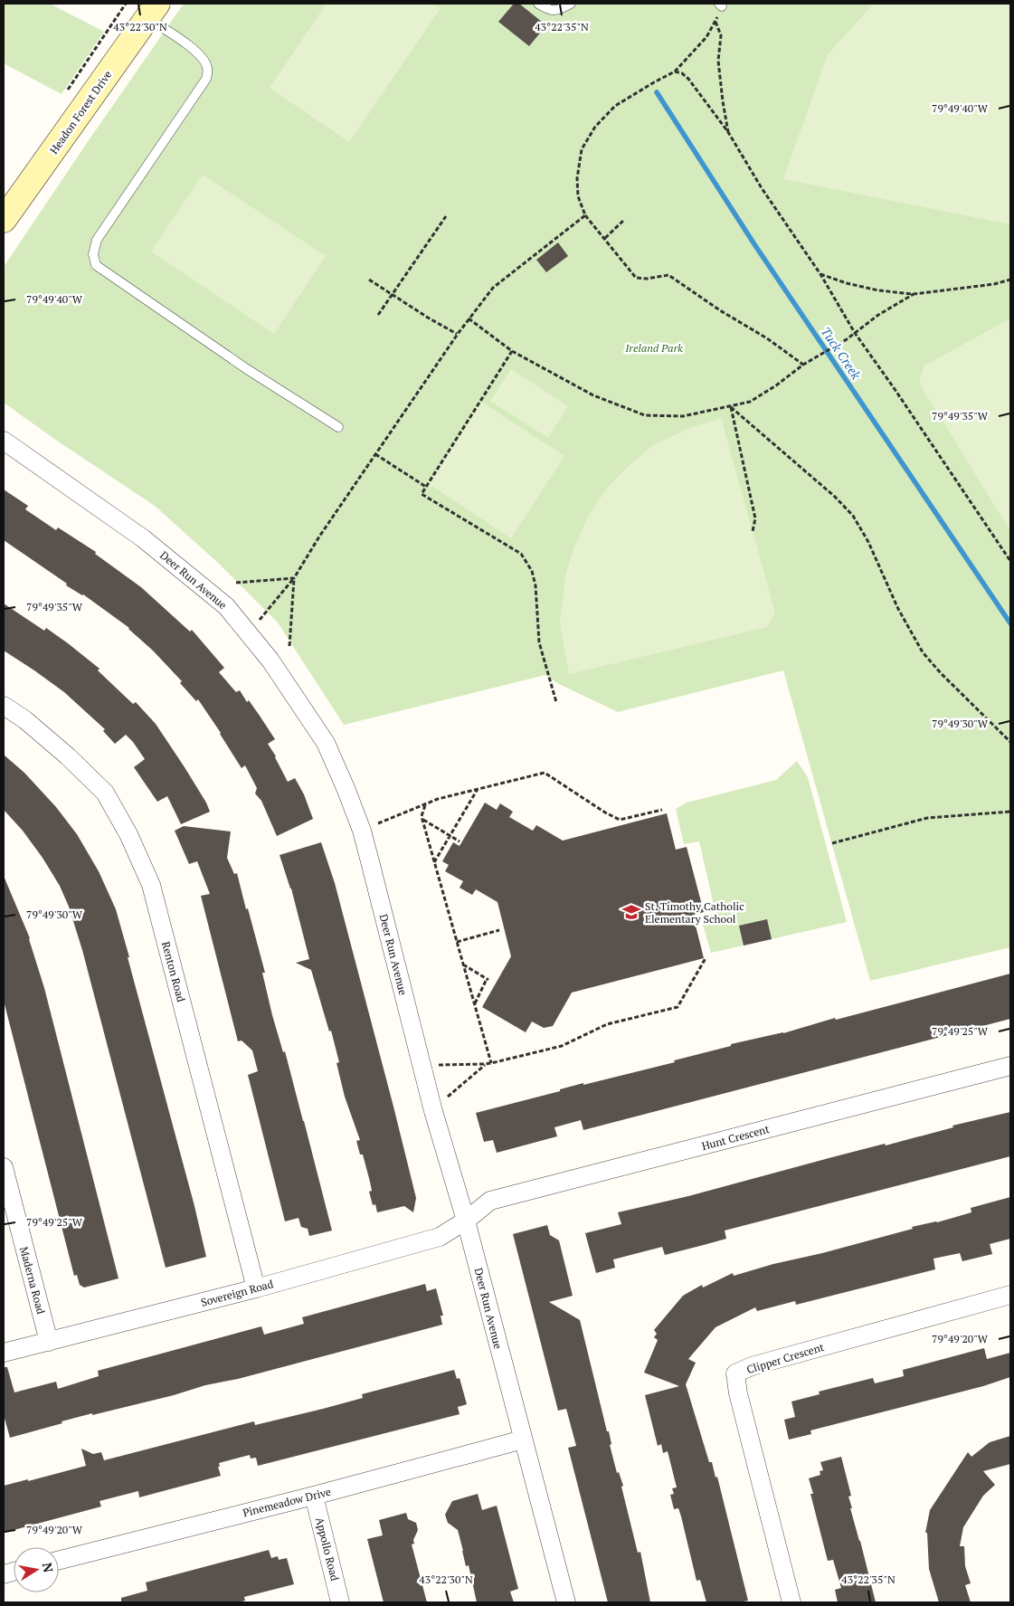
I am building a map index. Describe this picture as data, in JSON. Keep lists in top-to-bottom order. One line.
{"streets":{"street":["Headon Forest Drive","Deer Run Avenue","Renton Road","Hunt Crescent","Maderna Road","Sovereign Road","Clipper Crescent","Pinemeadow Drive","Appollo Road"]},"crossings":[["Deer Run Avenue","Hunt Crescent"],["Deer Run Avenue","Sovereign Road"],["Deer Run Avenue","Pinemeadow Drive"],["Renton Road","Sovereign Road"],["Hunt Crescent","Sovereign Road"],["Maderna Road","Sovereign Road"],["Pinemeadow Drive","Appollo Road"]],"water":["Tuck Creek"],"parks":["Ireland Park"],"places":{"school or university":["St. Timothy Catholic Elementary School"]},"north":"right","coordinates":["43°22'30\"N","43°22'35\"N","79°49'40\"W","79°49'35\"W","79°49'30\"W","79°49'25\"W","79°49'20\"W"]}
